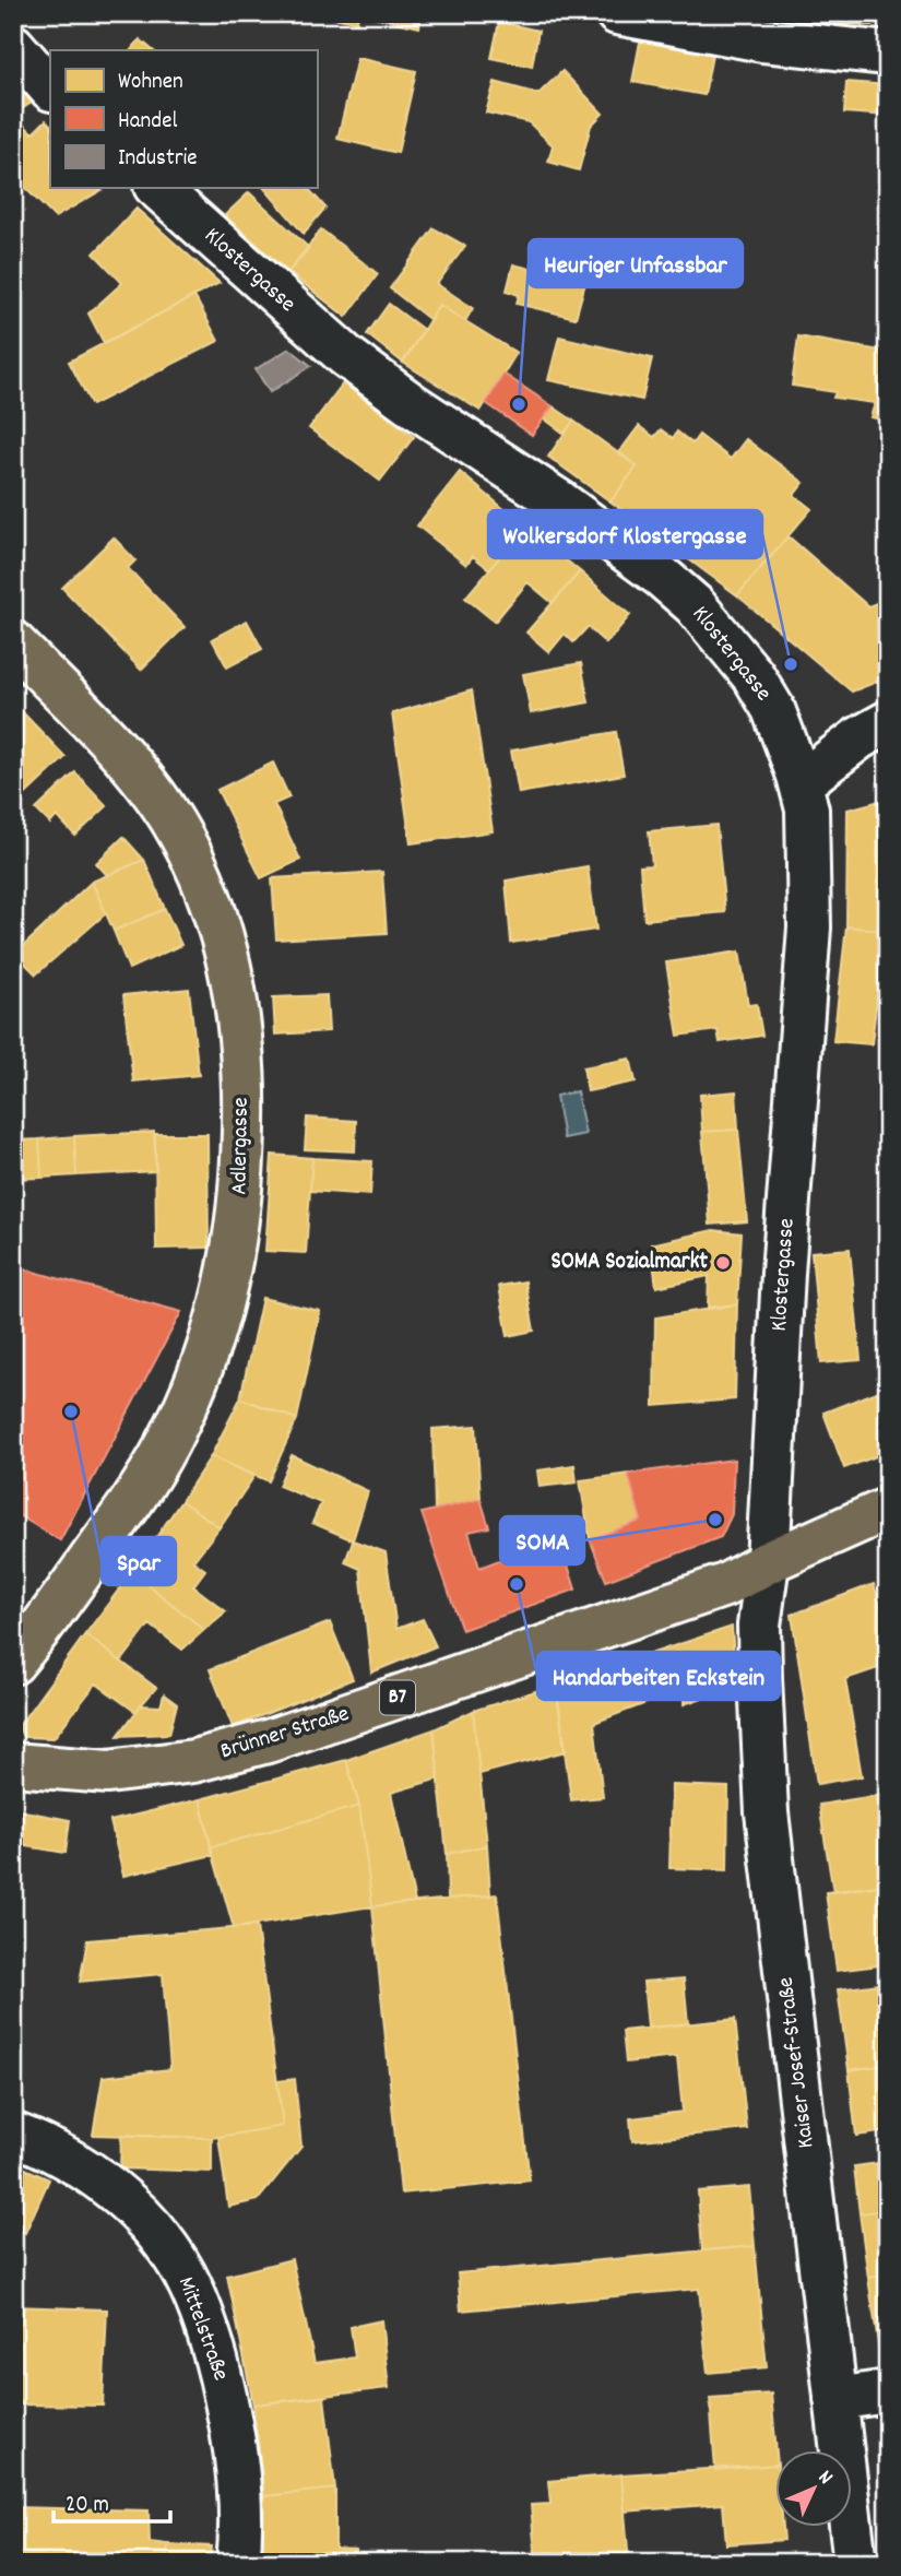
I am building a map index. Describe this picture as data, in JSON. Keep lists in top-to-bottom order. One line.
{"streets":{"main road":["Adlergasse","B7","Brünner Straße"],"street":["Klostergasse","Kaiser Josef-Straße","Mittelstraße"]},"crossings":[["Klostergasse","Brünner Straße"],["Klostergasse","Kaiser Josef-Straße"],["Brünner Straße","Kaiser Josef-Straße"]],"places":["Heuriger Unfassbar","Wolkersdorf Klostergasse","SOMA Sozialmarkt","Spar","SOMA","Handarbeiten Eckstein"],"legend":["Wohnen","Handel","Industrie"],"scale_bar":"20 m","north":"top right"}
